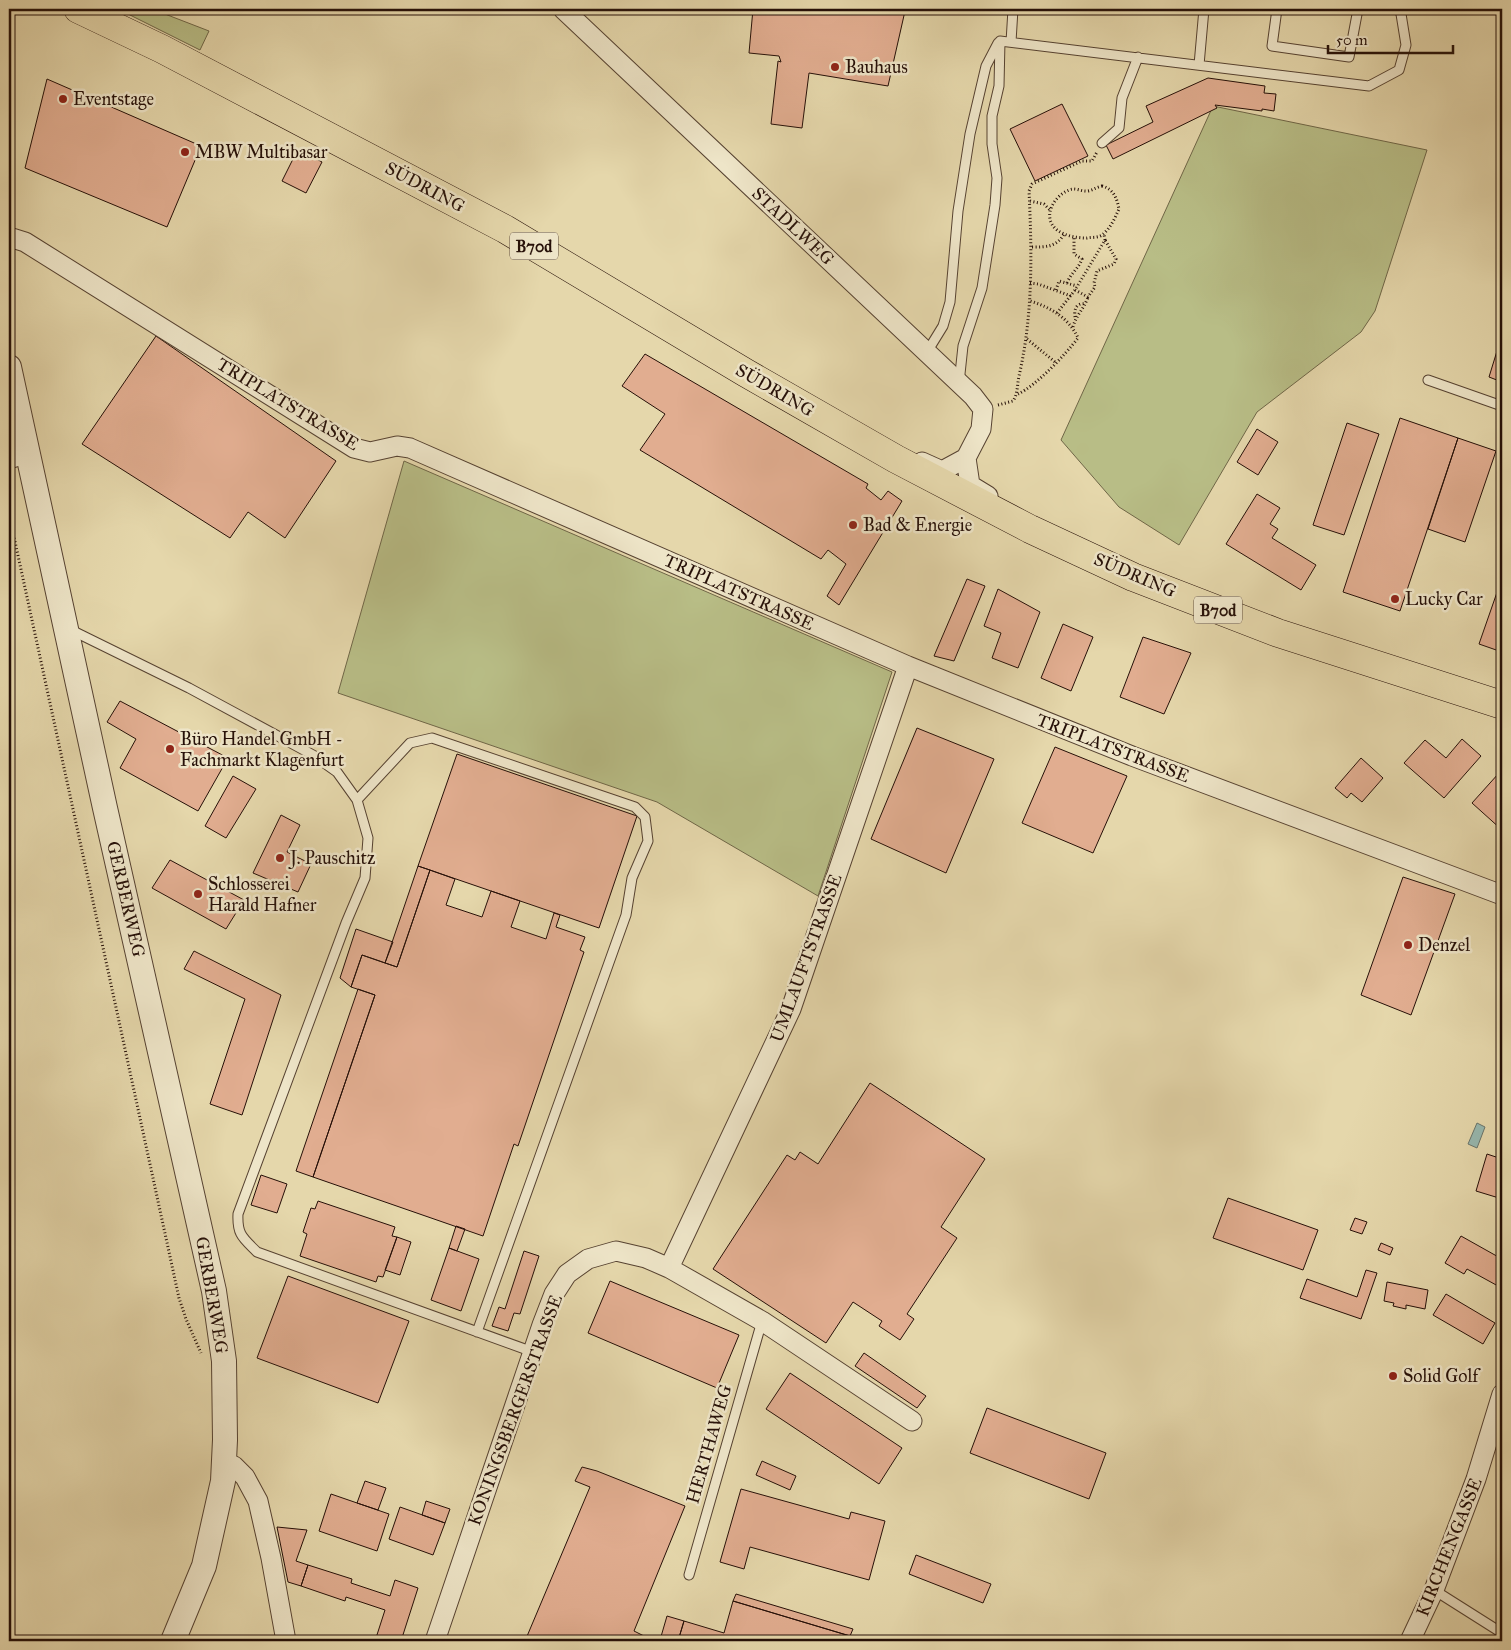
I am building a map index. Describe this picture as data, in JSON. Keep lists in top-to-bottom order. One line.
{"streets":{"main road":["SÜDRING","B70d"],"street":["STADLWEG","TRIPLATSTRASSE","GERBERWEG","UMLAUFTSTRASSE","KONINGSBERGERSTRASSE","KIRCHENGASSE"],"lane":["HERTHAWEG"]},"crossings":[["TRIPLATSTRASSE","UMLAUFTSTRASSE"],["UMLAUFTSTRASSE","KONINGSBERGERSTRASSE"],["KONINGSBERGERSTRASSE","HERTHAWEG"]],"places":["Bauhaus","Eventstage","MBW Multibasar","Bad & Energie","Lucky Car","Büro Handel GmbH - Fachmarkt Klagenfurt","J. Pauschitz","Schlosserei Harald Hafner","Denzel","Solid Golf"],"scale_bar":"50 m"}
